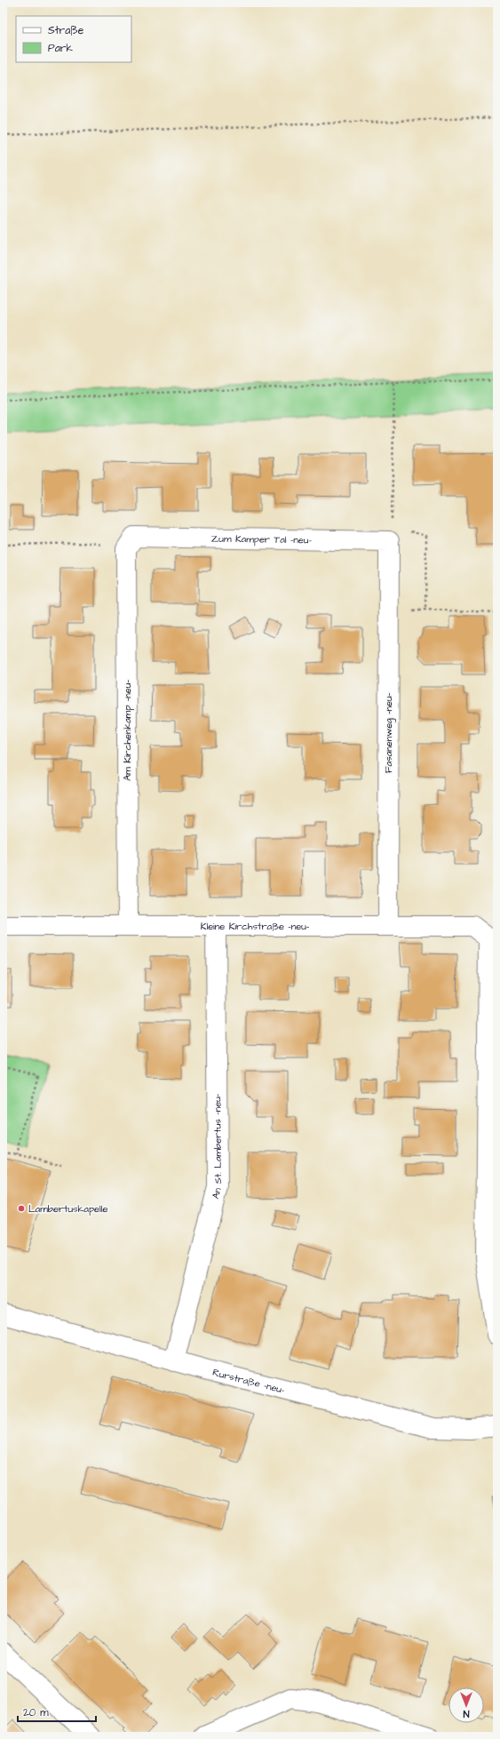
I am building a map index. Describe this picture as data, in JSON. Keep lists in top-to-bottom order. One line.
{"streets":{"street":["Zum Kamper Tal -neu-","Am Kirchenkamp -neu-","Fasanenweg -neu-","Kleine Kirchstraße -neu-","An St. Lambertus -neu-","Rurstraße -neu-"]},"crossings":[["Zum Kamper Tal -neu-","Am Kirchenkamp -neu-"],["Zum Kamper Tal -neu-","Fasanenweg -neu-"],["Am Kirchenkamp -neu-","Kleine Kirchstraße -neu-"],["Fasanenweg -neu-","Kleine Kirchstraße -neu-"],["Kleine Kirchstraße -neu-","An St. Lambertus -neu-"],["An St. Lambertus -neu-","Rurstraße -neu-"]],"places":["Lambertuskapelle"],"legend":["Straße","Park"],"scale_bar":"20 m","north":"bottom"}
